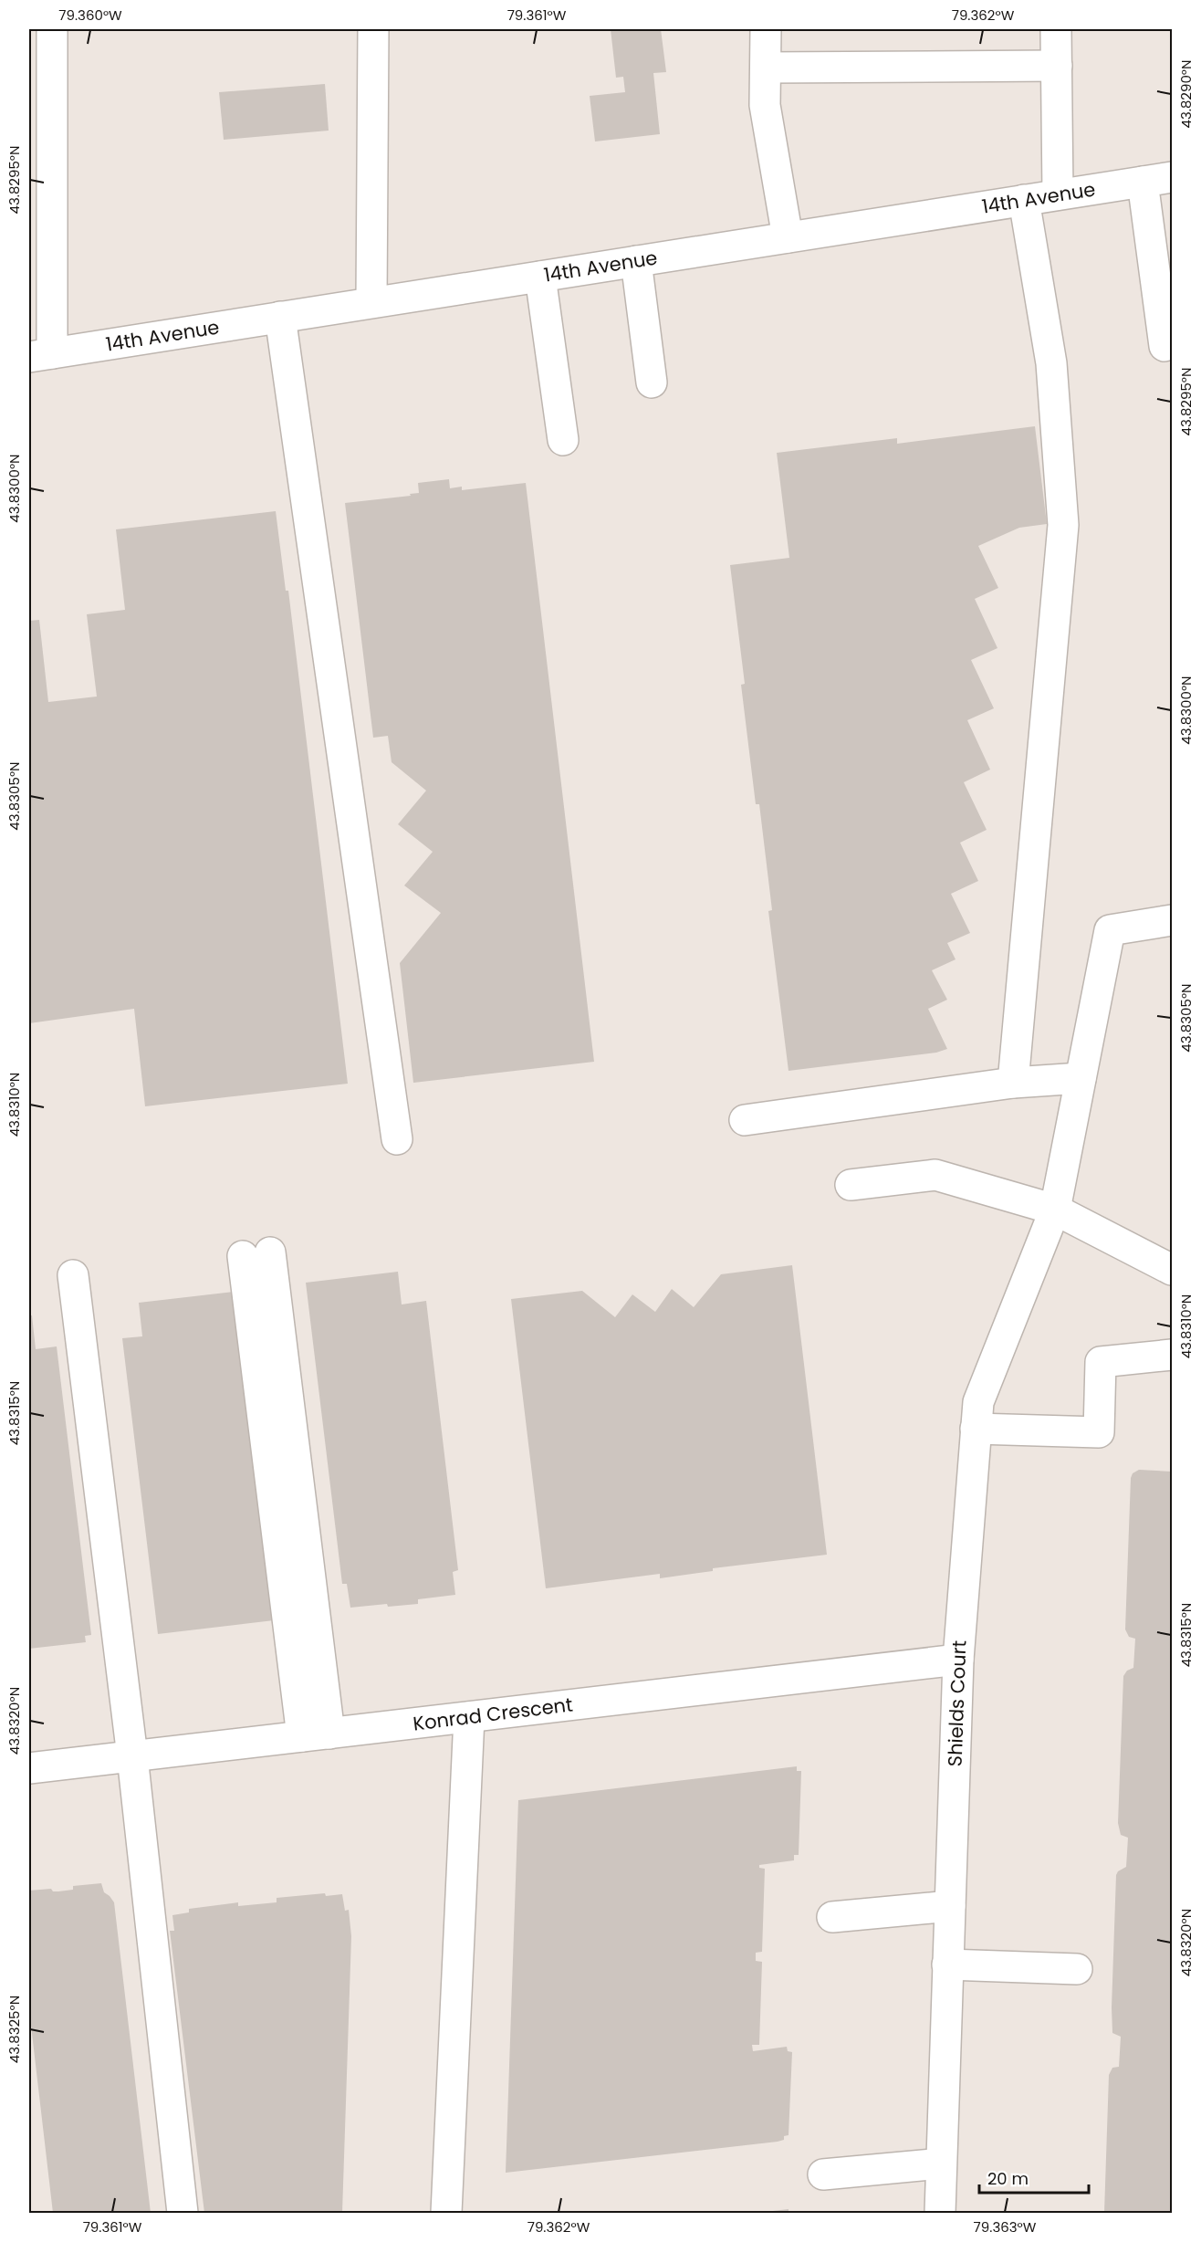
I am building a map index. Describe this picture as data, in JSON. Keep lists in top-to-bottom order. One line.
{"streets":{"street":["14th Avenue","Shields Court","Konrad Crescent"]},"crossings":[["Shields Court","Konrad Crescent"]],"scale_bar":"20 m","coordinates":["79.360°W","79.361°W","79.362°W","43.8290°N","43.8295°N","43.8300°N","43.8305°N","43.8310°N","43.8315°N","43.8320°N","43.8325°N","79.363°W"]}
